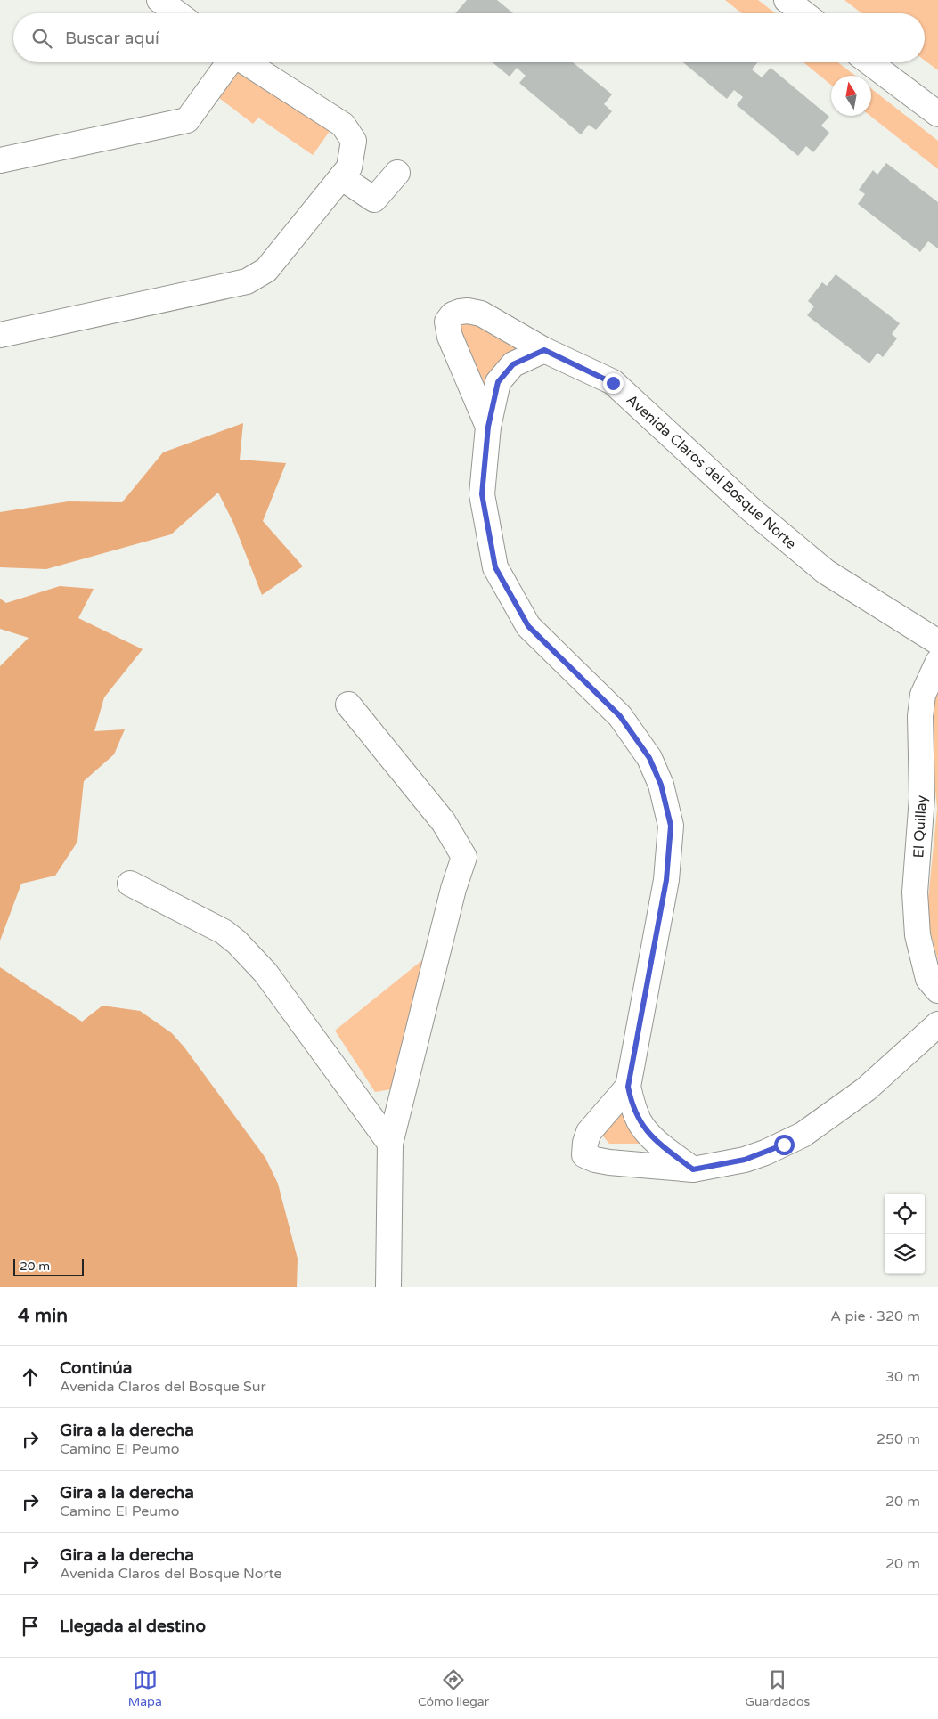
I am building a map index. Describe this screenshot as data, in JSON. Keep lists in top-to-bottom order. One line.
{"streets":{"street":["Avenida Claros del Bosque Norte","El Quillay"]},"scale_bar":"20 m","north":"top","page":{"search":"Buscar aquí","scale":"20 m","heading":["4 min","A pie · 320 m"],"list":[["Continúa","Avenida Claros del Bosque Sur","30 m"],["Gira a la derecha","Camino El Peumo","250 m"],["Gira a la derecha","Camino El Peumo","20 m"],["Gira a la derecha","Avenida Claros del Bosque Norte","20 m"],"Llegada al destino"],"nav":["Mapa","Cómo llegar","Guardados"]}}
